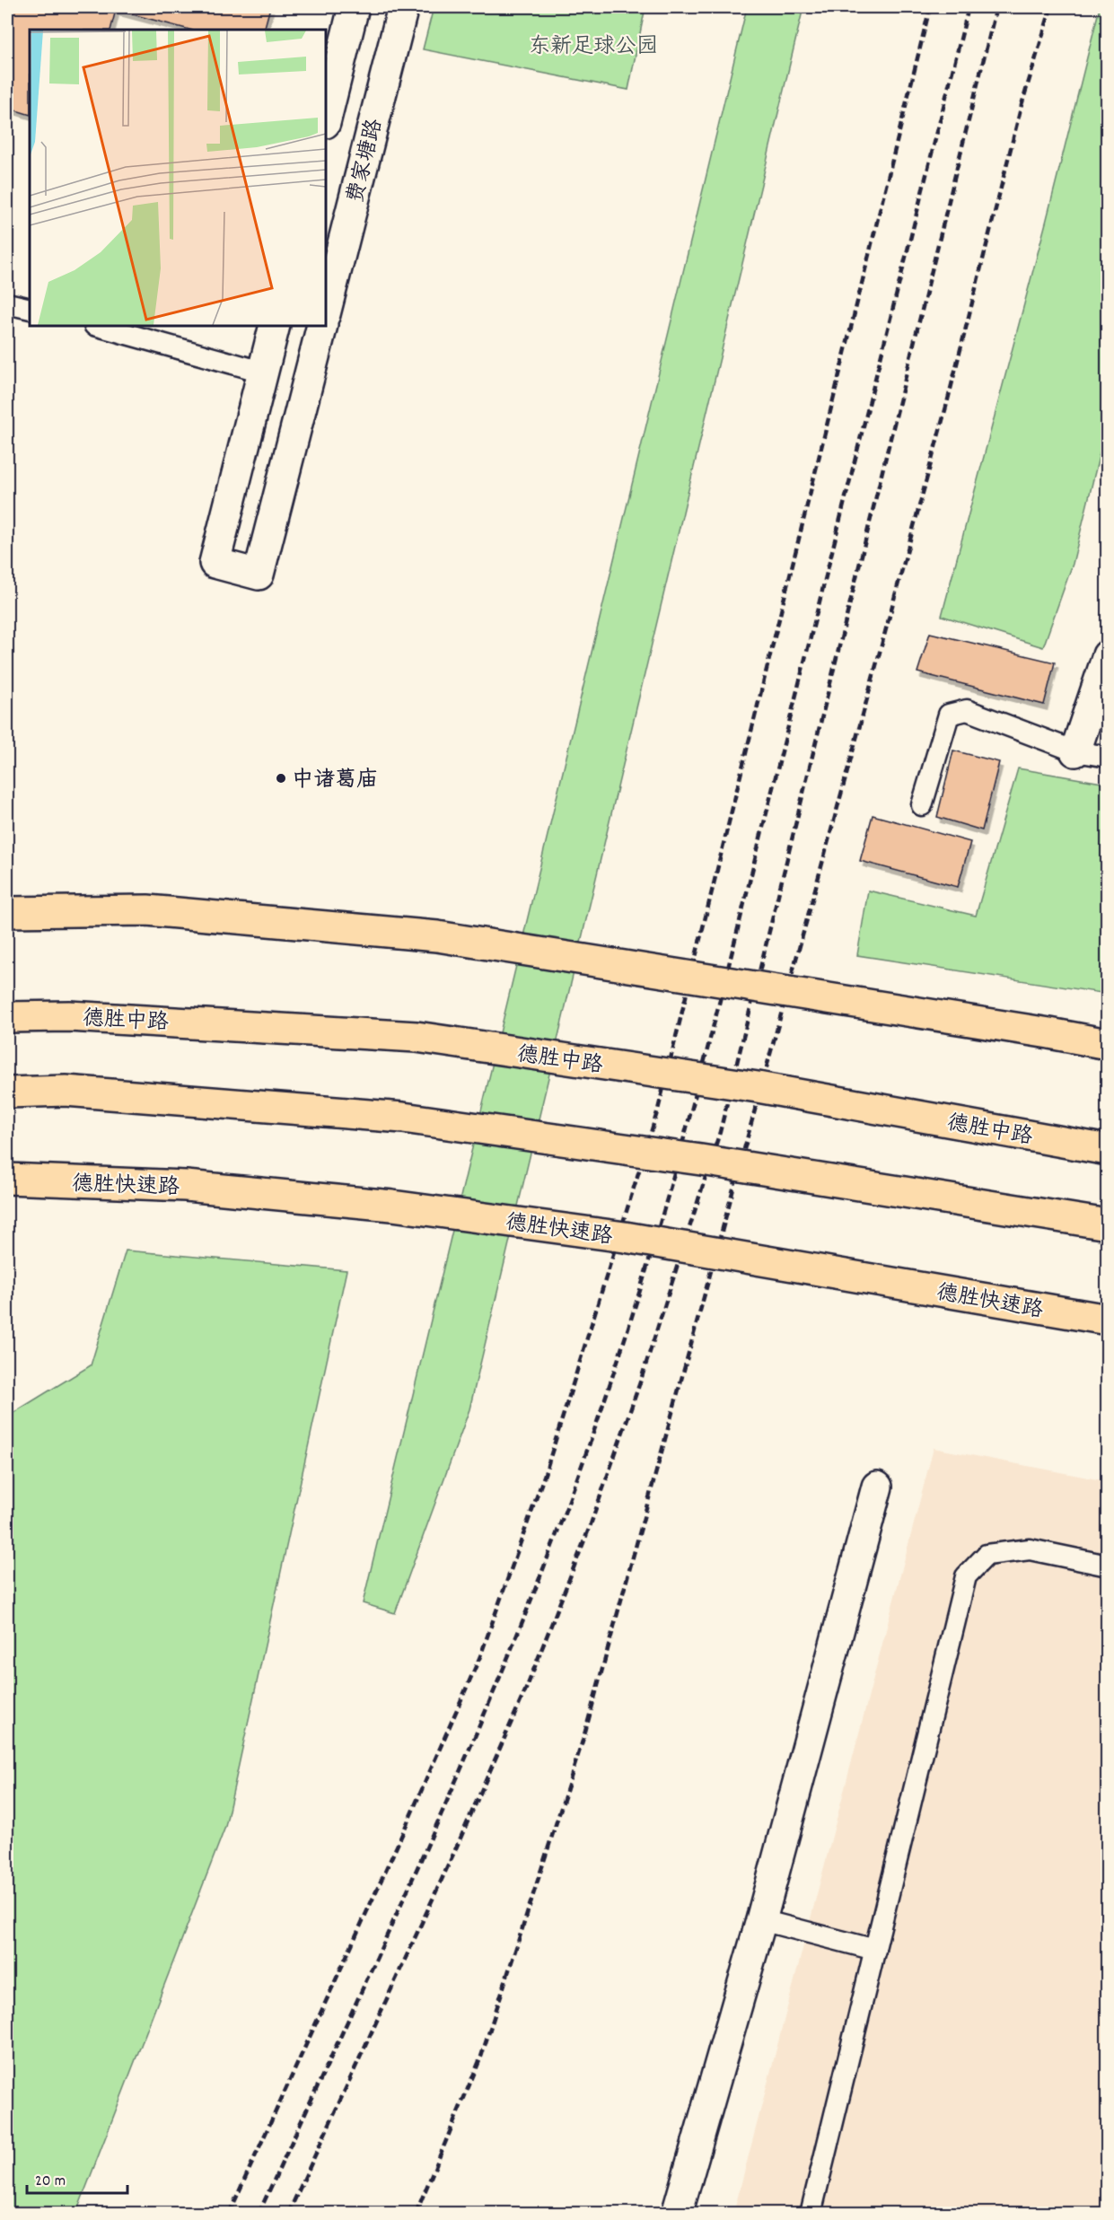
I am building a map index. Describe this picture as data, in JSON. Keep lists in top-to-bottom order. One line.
{"streets":{"main road":["德胜中路","德胜快速路"],"street":["费家塘路"]},"parks":["东新足球公园"],"places":["中诸葛庙"],"scale_bar":"20 m"}
